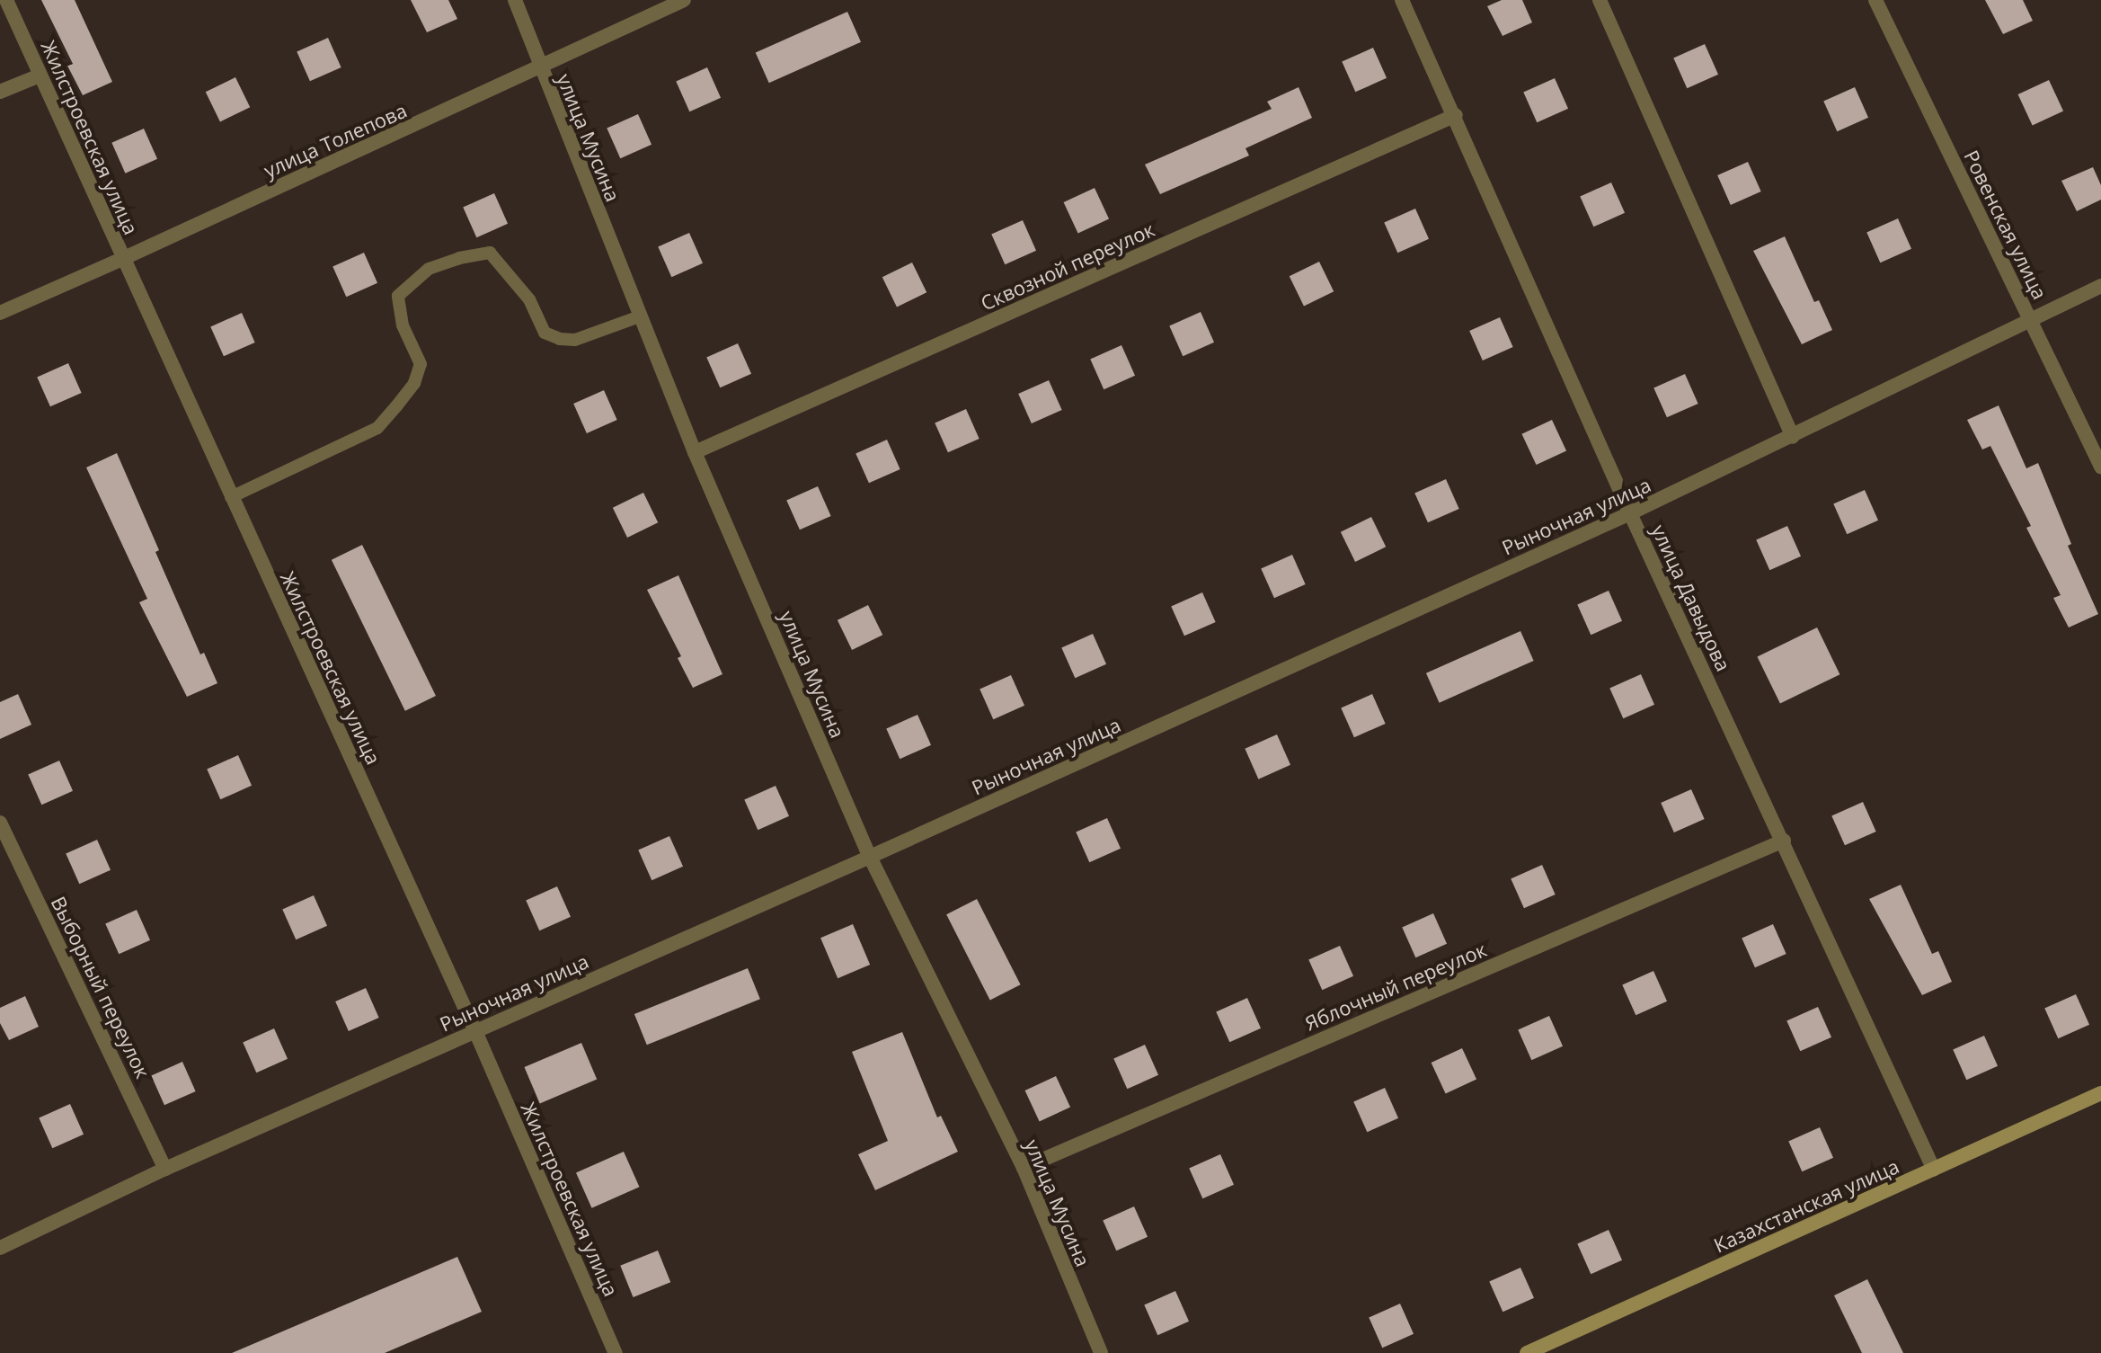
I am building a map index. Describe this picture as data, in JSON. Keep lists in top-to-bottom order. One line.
{"streets":{"main road":["Казахстанская улица"],"street":["Жилстроевская улица","улица Мусина","улица Толепова","Ровенская улица","Сквозной переулок","Рыночная улица","улица Давыдова","Яблочный переулок","Выборный переулок"]},"crossings":[["Жилстроевская улица","улица Толепова"],["Жилстроевская улица","Рыночная улица"],["улица Мусина","улица Толепова"],["улица Мусина","Сквозной переулок"],["улица Мусина","Рыночная улица"],["улица Мусина","Яблочный переулок"],["Ровенская улица","Рыночная улица"],["Сквозной переулок","улица Давыдова"],["Рыночная улица","улица Давыдова"],["Рыночная улица","Выборный переулок"],["улица Давыдова","Яблочный переулок"],["улица Давыдова","Казахстанская улица"]]}
